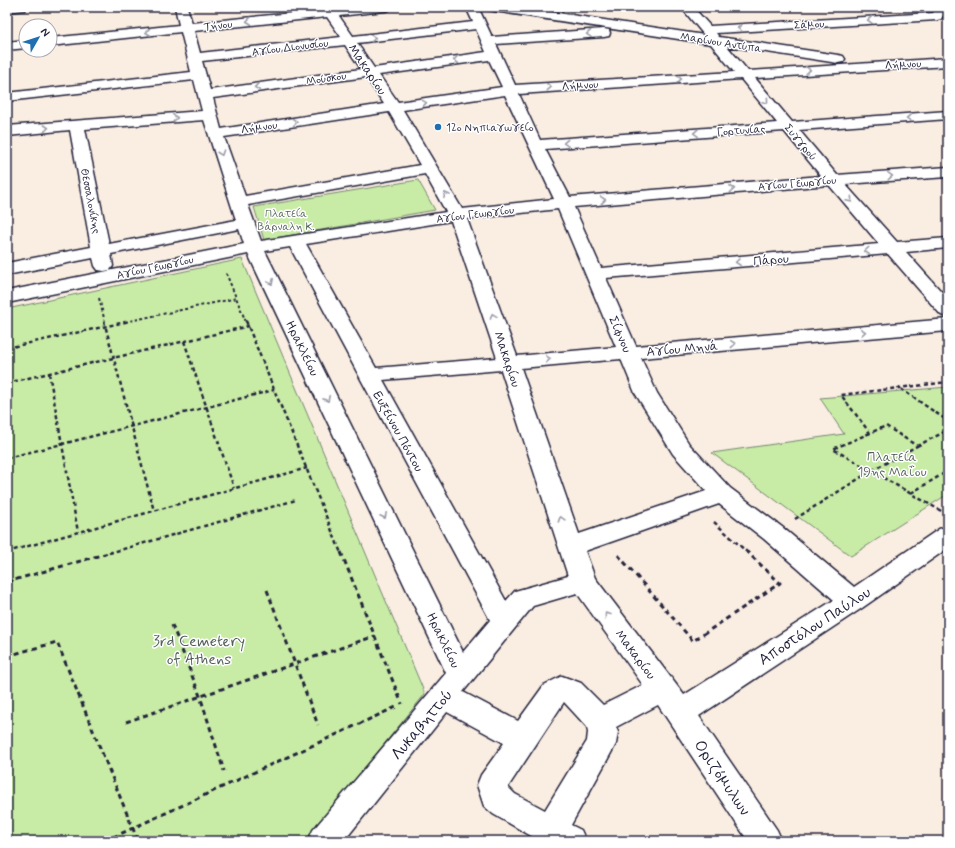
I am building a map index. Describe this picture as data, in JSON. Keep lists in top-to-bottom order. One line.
{"streets":{"street":["Σάμου","Τήνου","Μαρίνου Αντύπα","Αγίου Διονυσίου","Λήμνου","Μακαρίου","Μούσκου","Γορτυνίας","Συγγρού","Αγίου Γεωργίου","Θεσσαλονίκης","Πάρου","Σίφνου","Ηρακλείου","Αγίου Μηνά","Ευξείνου Πόντου","Αποστόλου Παύλου","Λυκαβηττού","Οριζόμυλων"]},"crossings":[["Σάμου","Μαρίνου Αντύπα"],["Σάμου","Συγγρού"],["Τήνου","Μακαρίου"],["Τήνου","Ηρακλείου"],["Μαρίνου Αντύπα","Λήμνου"],["Μαρίνου Αντύπα","Συγγρού"],["Αγίου Διονυσίου","Μακαρίου"],["Αγίου Διονυσίου","Μούσκου"],["Αγίου Διονυσίου","Σίφνου"],["Αγίου Διονυσίου","Ηρακλείου"],["Λήμνου","Μακαρίου"],["Λήμνου","Συγγρού"],["Λήμνου","Σίφνου"],["Λήμνου","Ηρακλείου"],["Μακαρίου","Μούσκου"],["Μακαρίου","Αγίου Γεωργίου"],["Μακαρίου","Αγίου Μηνά"],["Μακαρίου","Αποστόλου Παύλου"],["Μακαρίου","Λυκαβηττού"],["Μακαρίου","Οριζόμυλων"],["Μούσκου","Σίφνου"],["Μούσκου","Ηρακλείου"],["Γορτυνίας","Συγγρού"],["Γορτυνίας","Σίφνου"],["Συγγρού","Αγίου Γεωργίου"],["Συγγρού","Πάρου"],["Αγίου Γεωργίου","Θεσσαλονίκης"],["Αγίου Γεωργίου","Σίφνου"],["Αγίου Γεωργίου","Ηρακλείου"],["Αγίου Γεωργίου","Ευξείνου Πόντου"],["Πάρου","Σίφνου"],["Σίφνου","Αγίου Μηνά"],["Σίφνου","Αποστόλου Παύλου"],["Ηρακλείου","Λυκαβηττού"],["Αγίου Μηνά","Ευξείνου Πόντου"],["Ευξείνου Πόντου","Λυκαβηττού"],["Αποστόλου Παύλου","Οριζόμυλων"]],"one_way":["Σάμου","Μακαρίου","Συγγρού","Αγίου Γεωργίου","Πάρου","Ηρακλείου"],"parks":["Πλατεία Βάρναλη Κ.","Πλατεία 19ης Μαΐου","3rd Cemetery of Athens"],"places":["12ο Νηπιαγωγείο"],"north":"top right"}
